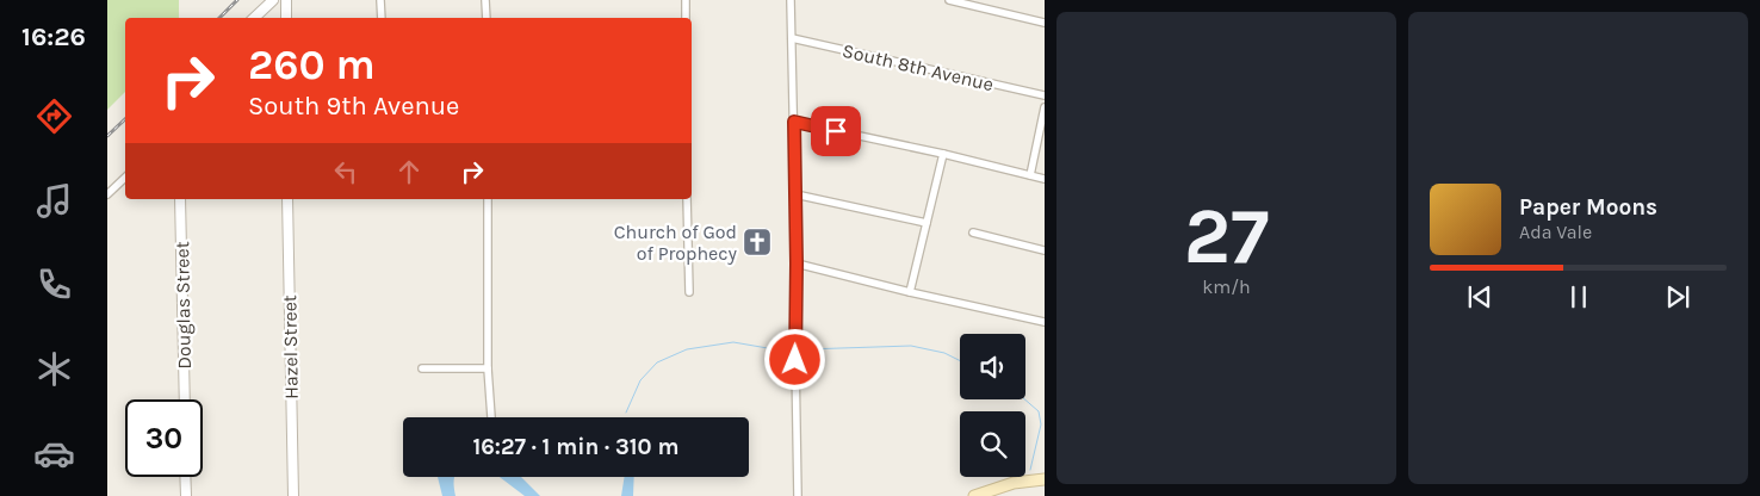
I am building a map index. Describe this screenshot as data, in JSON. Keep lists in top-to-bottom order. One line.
{"streets":{"street":["South 8th Avenue","Douglas Street","Hazel Street"]},"places":{"church":["Church of God of Prophecy"]},"page":{"tabs":"16:26","tile":["27","km/h"],"turn":["260 m","South 9th Avenue"],"song":["Paper Moons","Ada Vale"],"limit":"30","trip":"16:27 · 1 min · 310 m"}}
